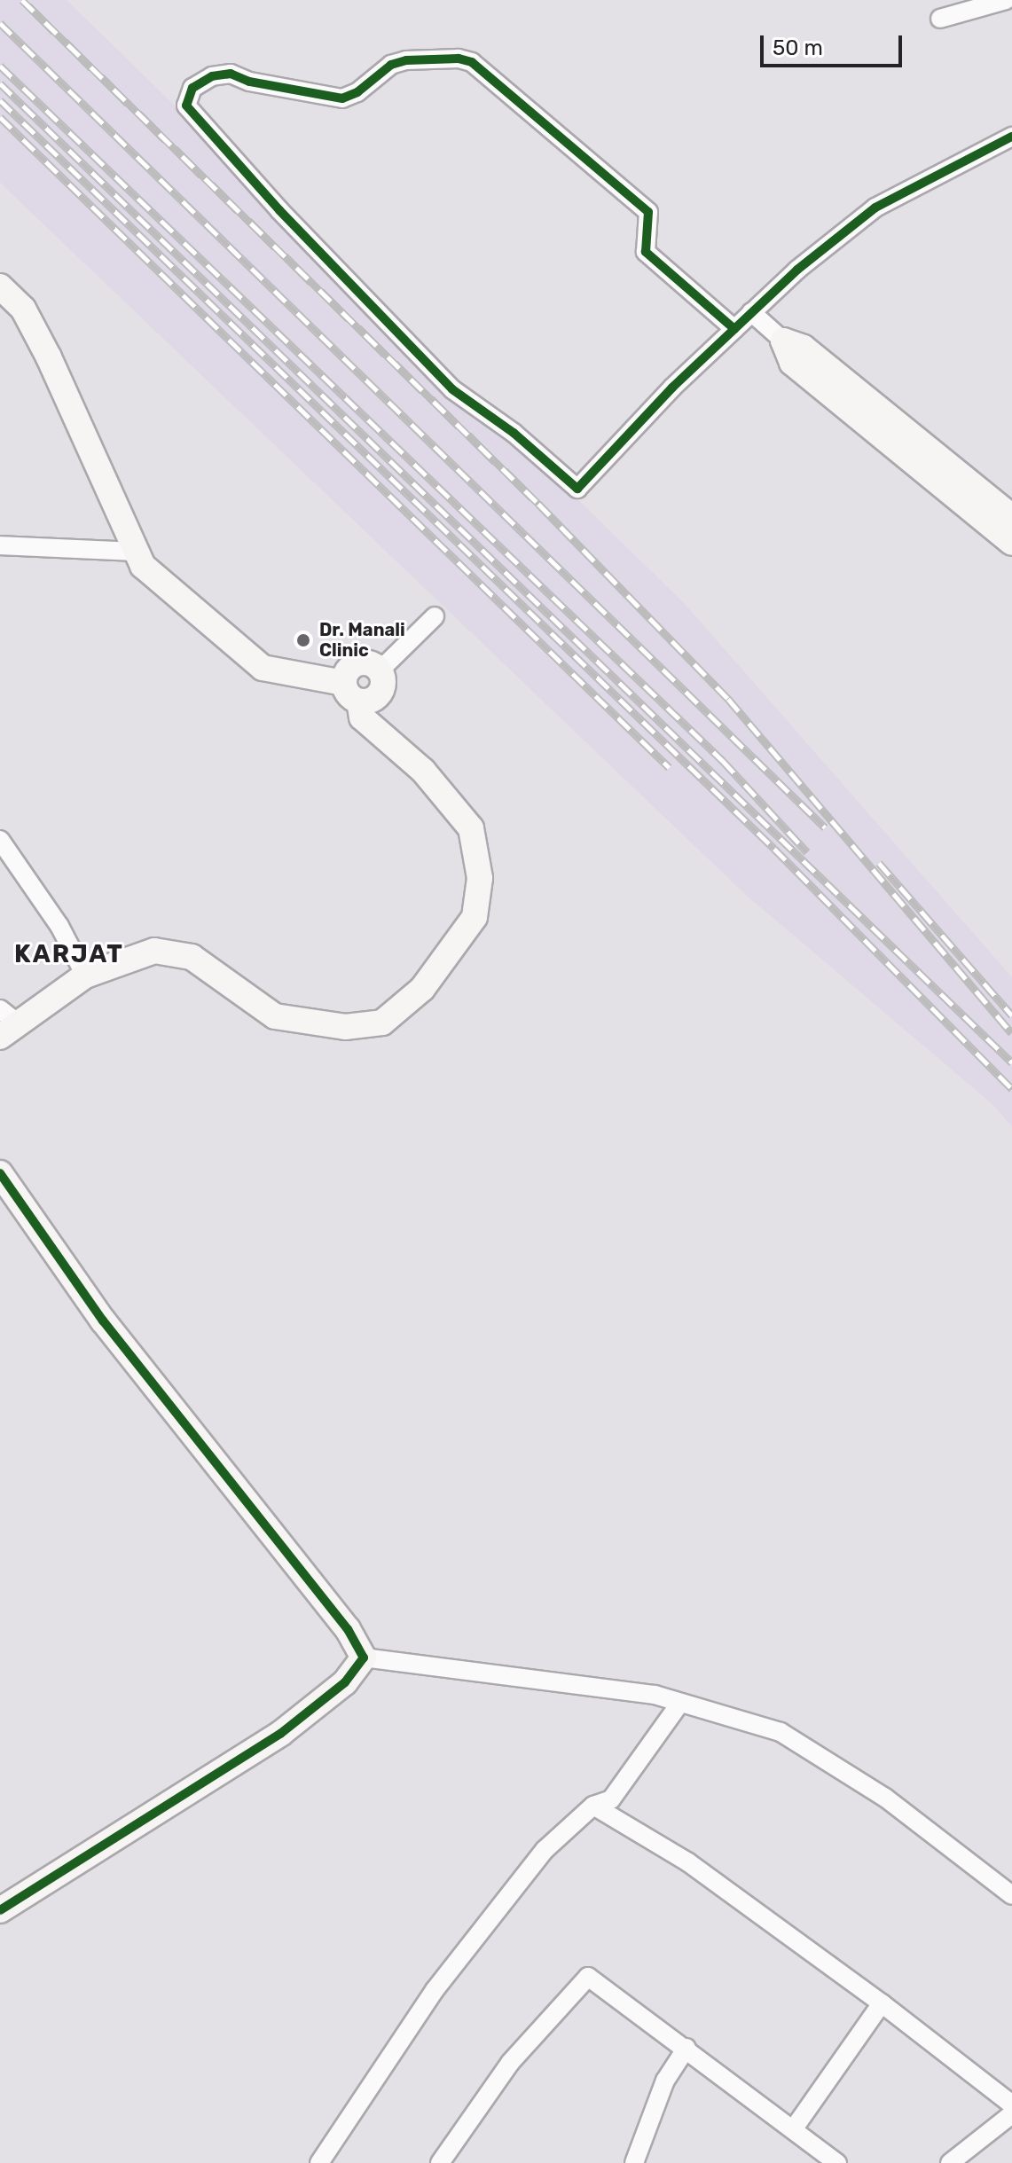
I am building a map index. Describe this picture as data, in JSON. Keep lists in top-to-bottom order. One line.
{"districts":["KARJAT"],"places":["Dr. Manali Clinic"],"scale_bar":"50 m"}
